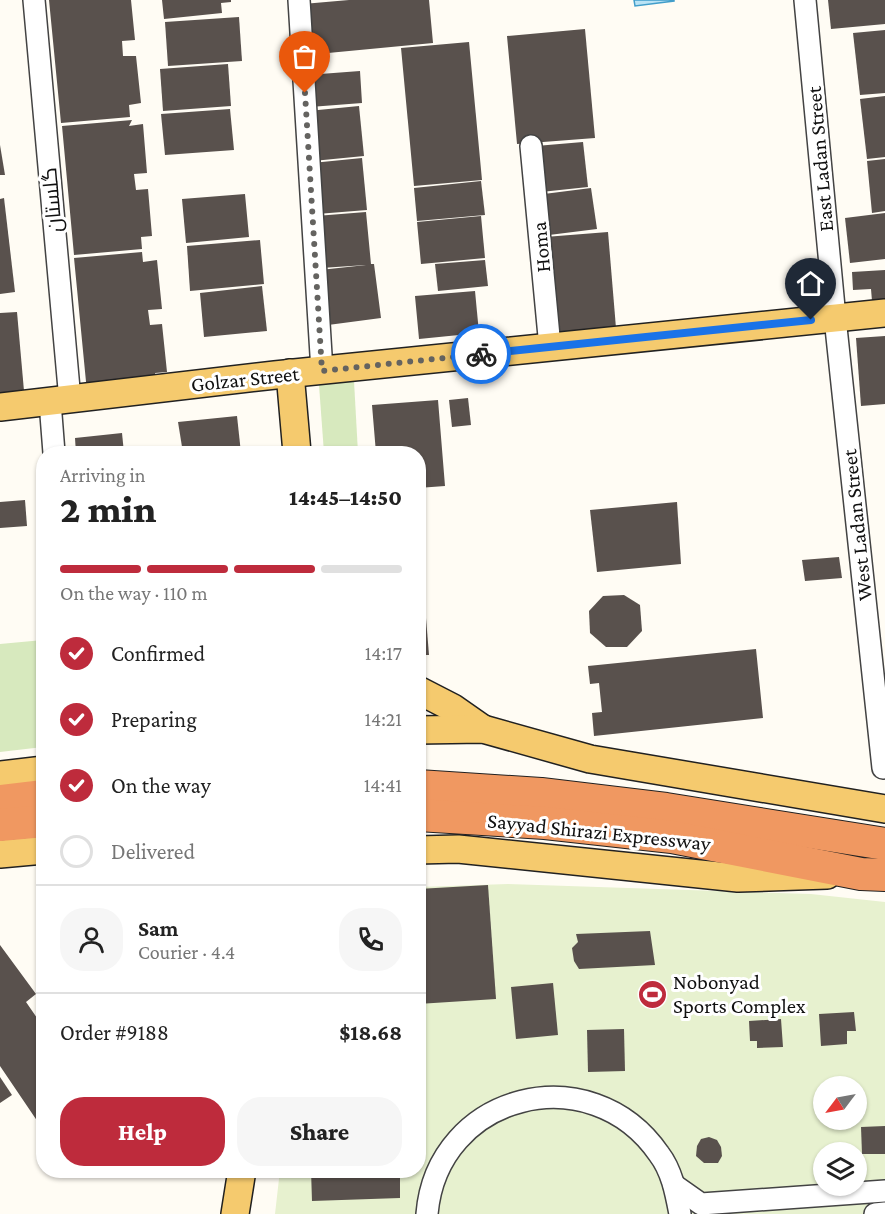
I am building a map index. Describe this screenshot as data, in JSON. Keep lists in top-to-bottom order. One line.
{"streets":{"highway":["Sayyad Shirazi Expressway"],"main road":["Golzar Street"],"street":["East Ladan Street","گلستان","Homa","West Ladan Street"]},"crossings":[["East Ladan Street","Golzar Street"],["East Ladan Street","West Ladan Street"],["گلستان","Golzar Street"],["Homa","Golzar Street"],["Golzar Street","West Ladan Street"]],"places":{"sports":["Nobonyad Sports Complex"]},"north":"bottom left","page":{"heading":["2 min","Arriving in","14:45–14:50"],"panel":["Sam","Courier · 4.4","Order #9188","$18.68"],"bar":"On the way · 110 m","list":[["Confirmed","14:17"],["Preparing","14:21"],["On the way","14:41"],"Delivered"],"buttons":["Help","Share"]}}
